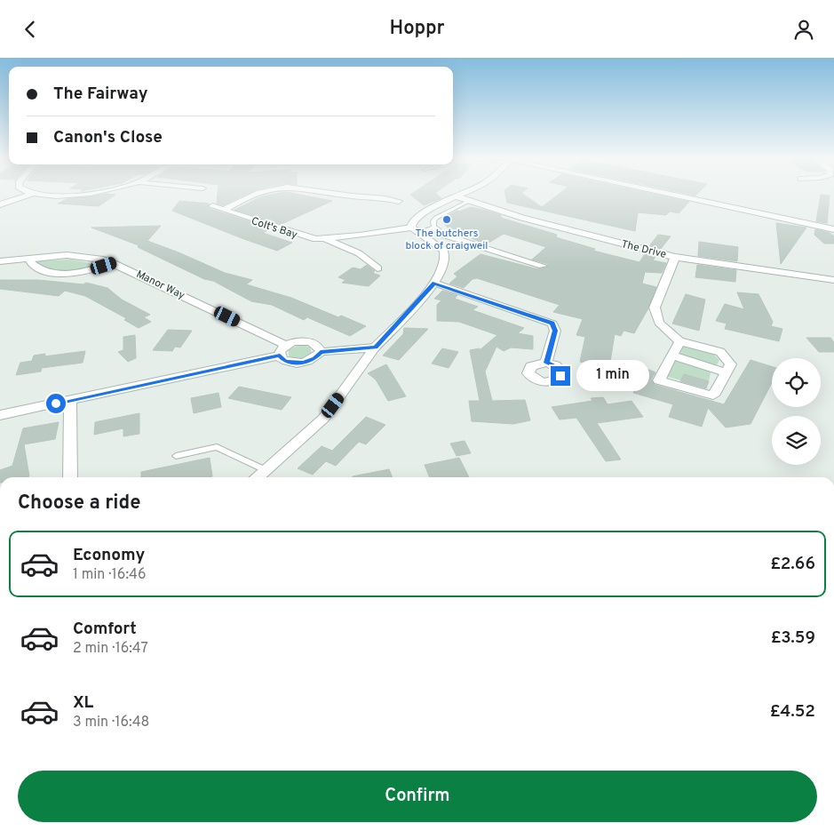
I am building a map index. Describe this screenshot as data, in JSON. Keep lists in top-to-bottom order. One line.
{"streets":{"street":["Colt's Bay","The Drive","Manor Way"]},"places":["The butchers block of craigweil"],"page":{"header":"Hoppr","banner":["The Fairway","Canon's Close"],"bubble":"1 min","heading":"Choose a ride","list":[{"name":"Economy","note":"1 min · 16:46","value":"£2.66"},{"name":"Comfort","note":"2 min · 16:47","value":"£3.59"},{"name":"XL","note":"3 min · 16:48","value":"£4.52"}],"buttons":"Confirm"}}
